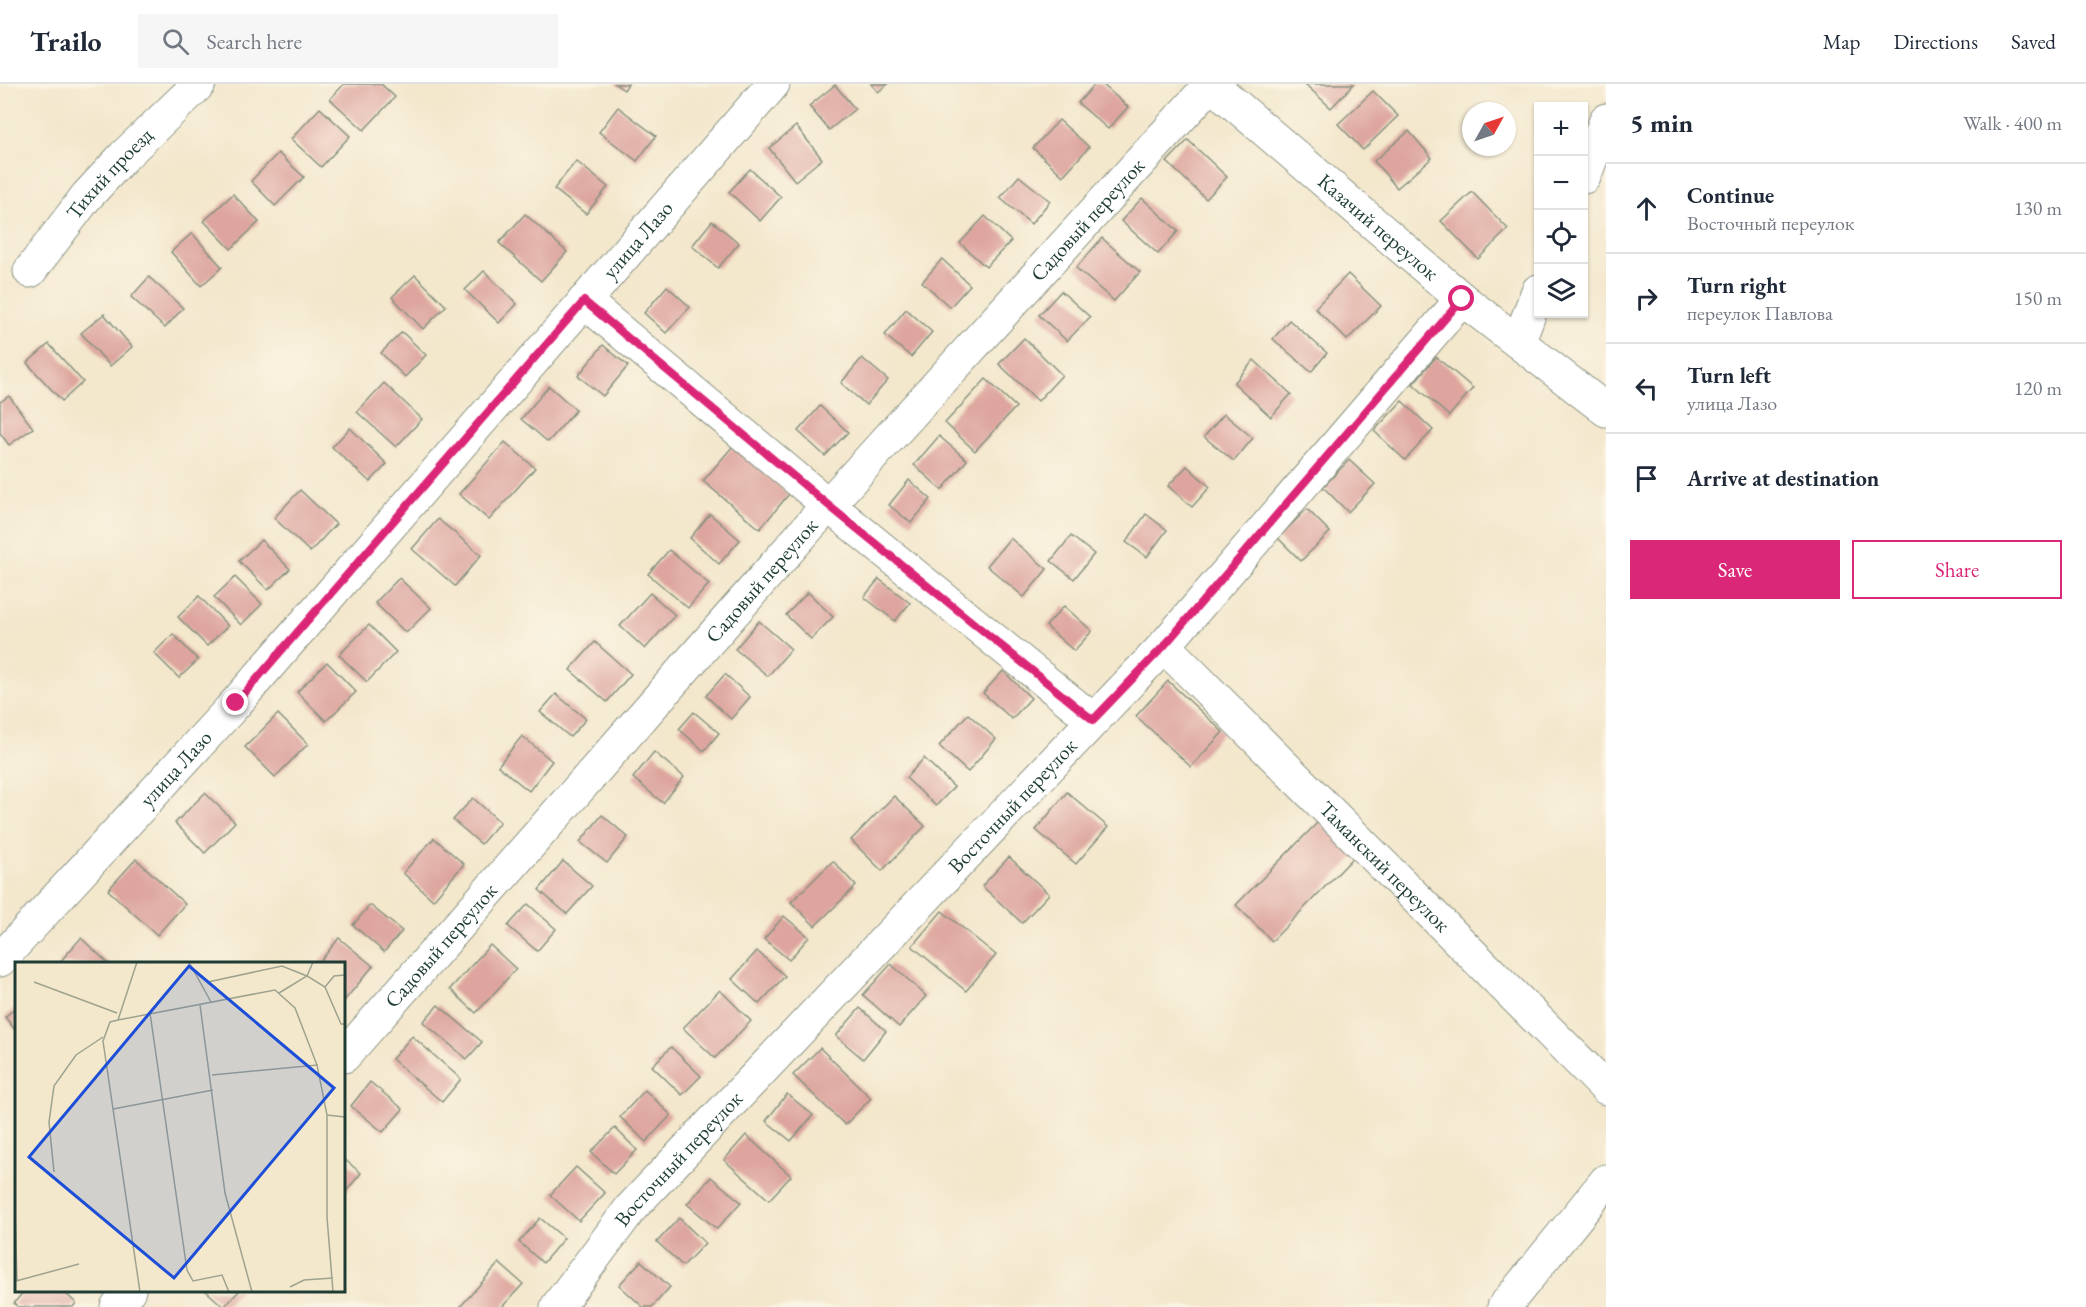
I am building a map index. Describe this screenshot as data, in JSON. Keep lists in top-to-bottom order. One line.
{"streets":{"street":["Тихий проезд","Садовый переулок","Казачий переулок","улица Лазо","Восточный переулок","Таманский переулок"]},"crossings":[["Садовый переулок","Казачий переулок"],["Казачий переулок","Восточный переулок"],["Восточный переулок","Таманский переулок"]],"north":"top right","page":{"header":"Trailo","search":"Search here","nav":["Map","Directions","Saved"],"heading":["5 min","Walk · 400 m"],"map_buttons":["+","−"],"list":[["Continue","Восточный переулок","130 m"],["Turn right","переулок Павлова","150 m"],["Turn left","улица Лазо","120 m"],"Arrive at destination"],"buttons":["Save","Share"]}}
